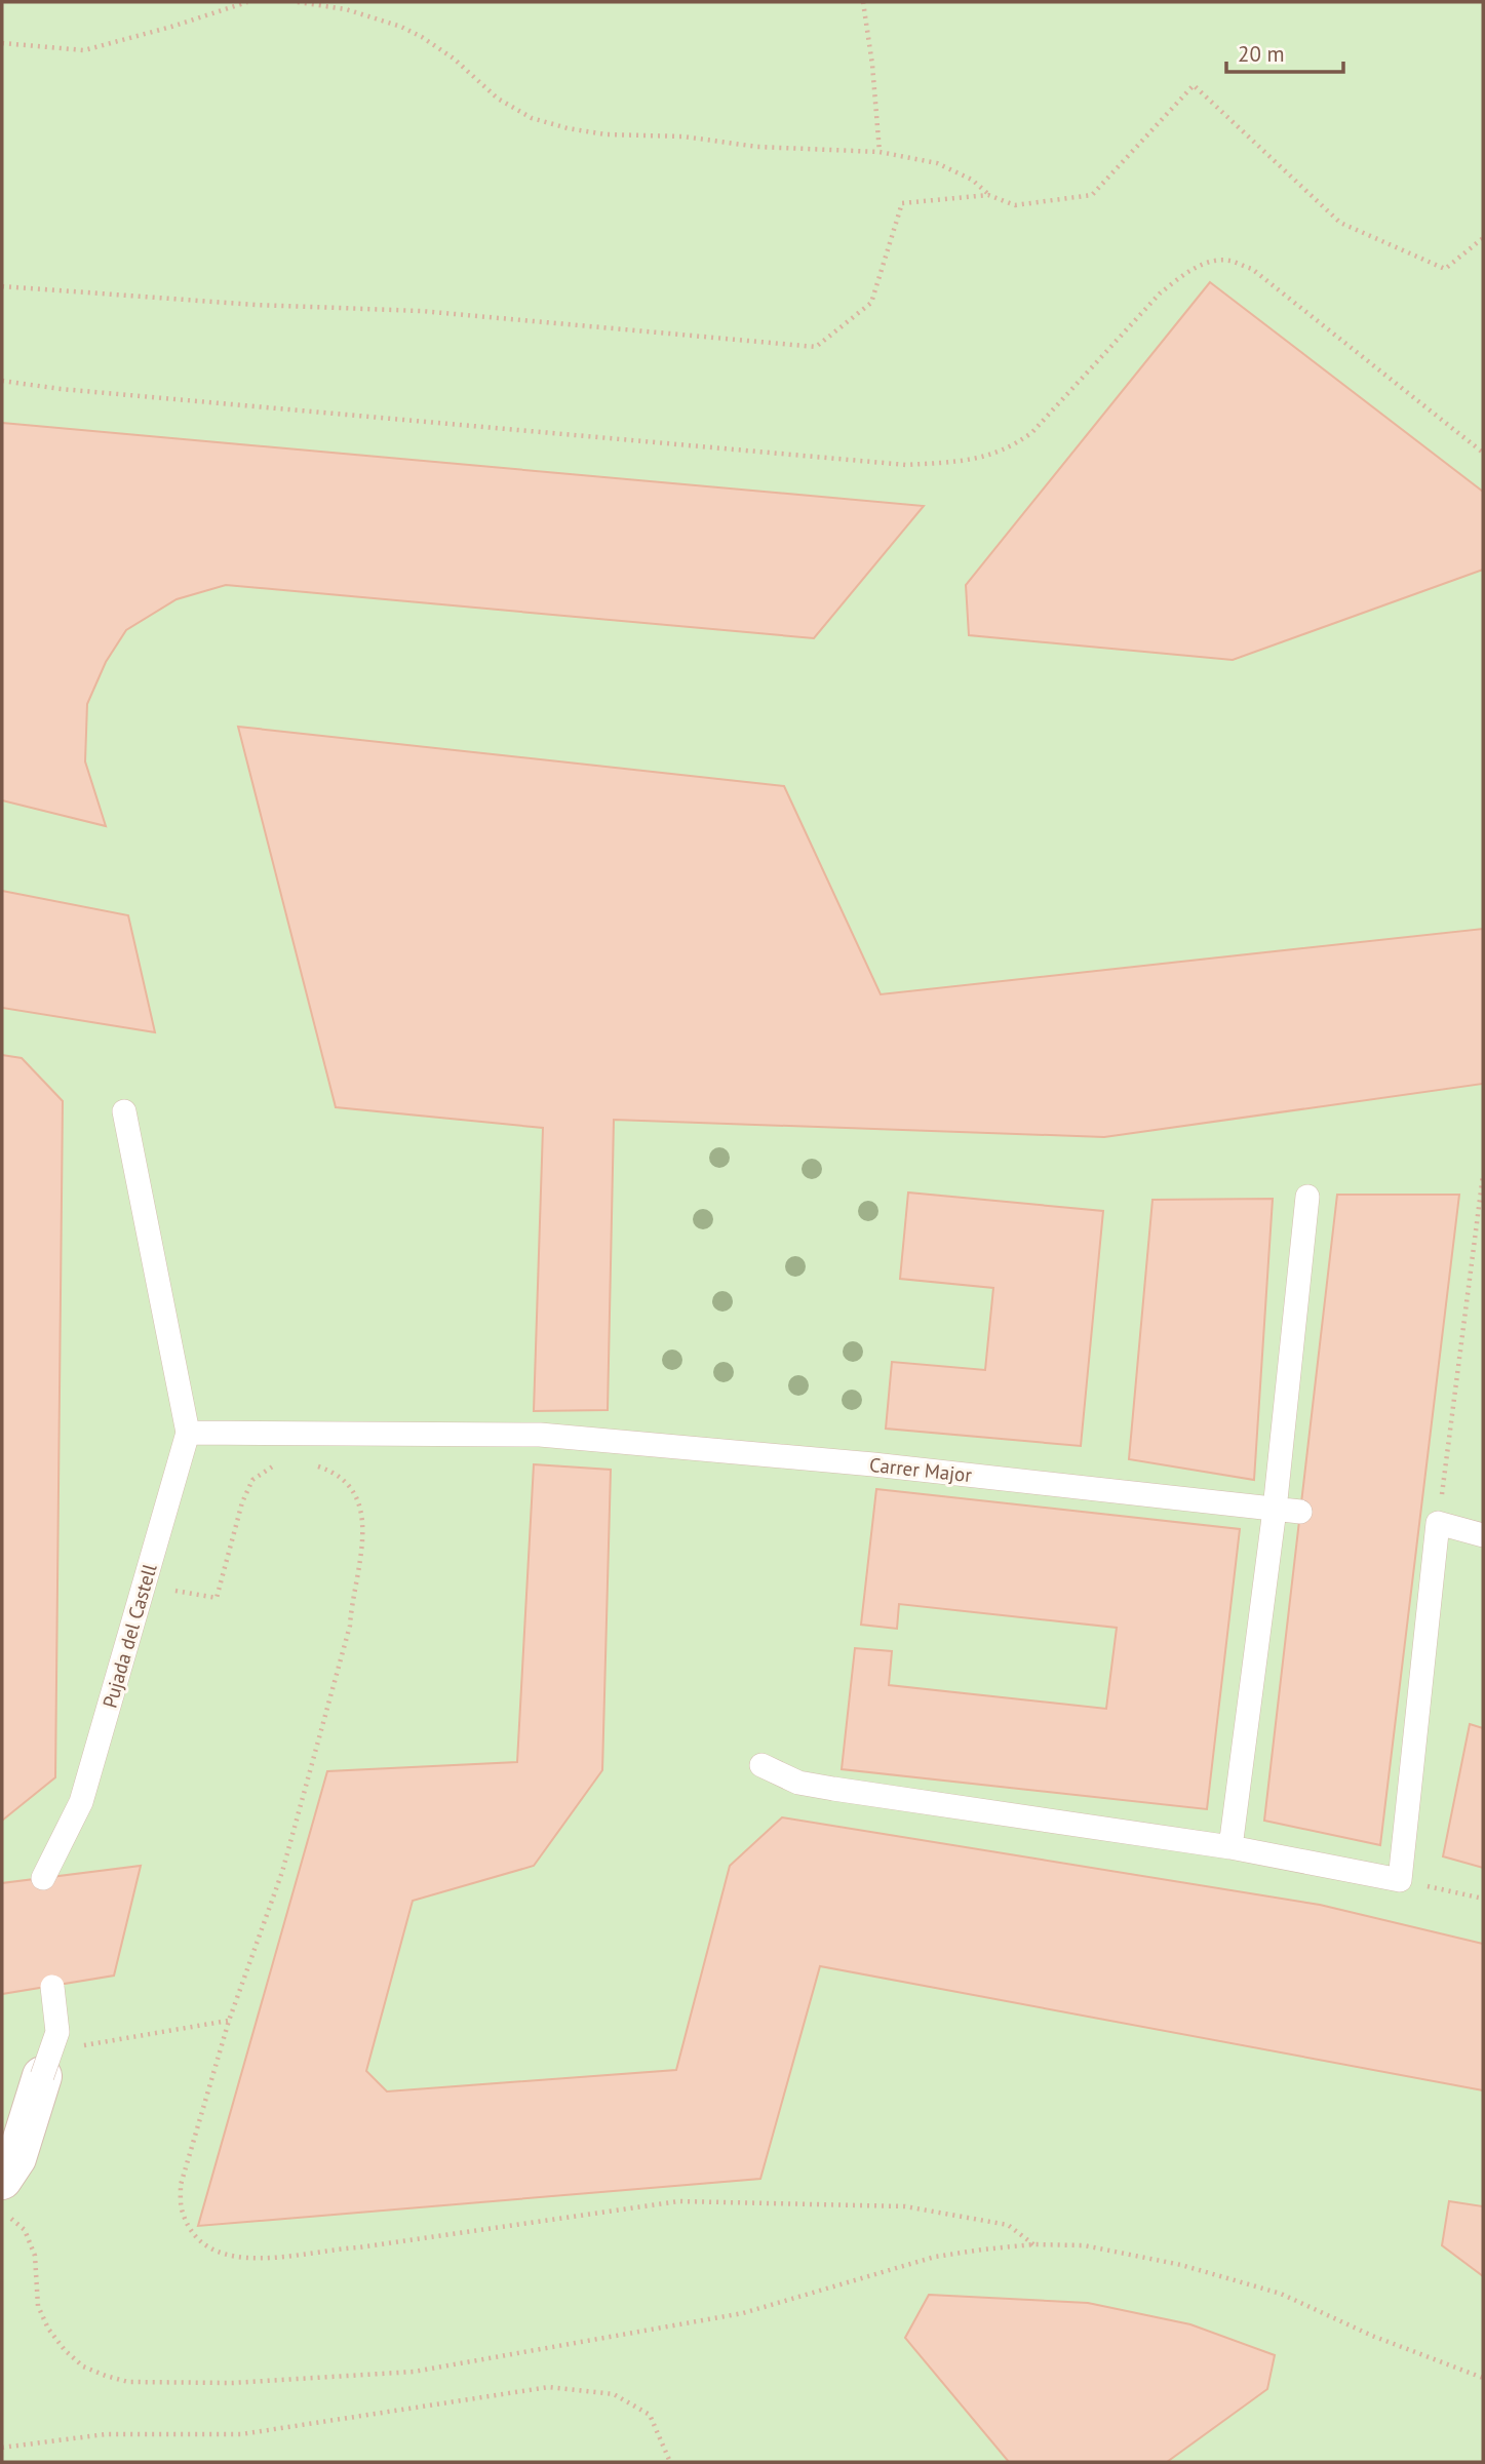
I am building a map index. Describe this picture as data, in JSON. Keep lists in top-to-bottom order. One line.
{"streets":{"lane":["Carrer Major","Pujada del Castell"]},"crossings":[["Carrer Major","Pujada del Castell"]],"scale_bar":"20 m"}
